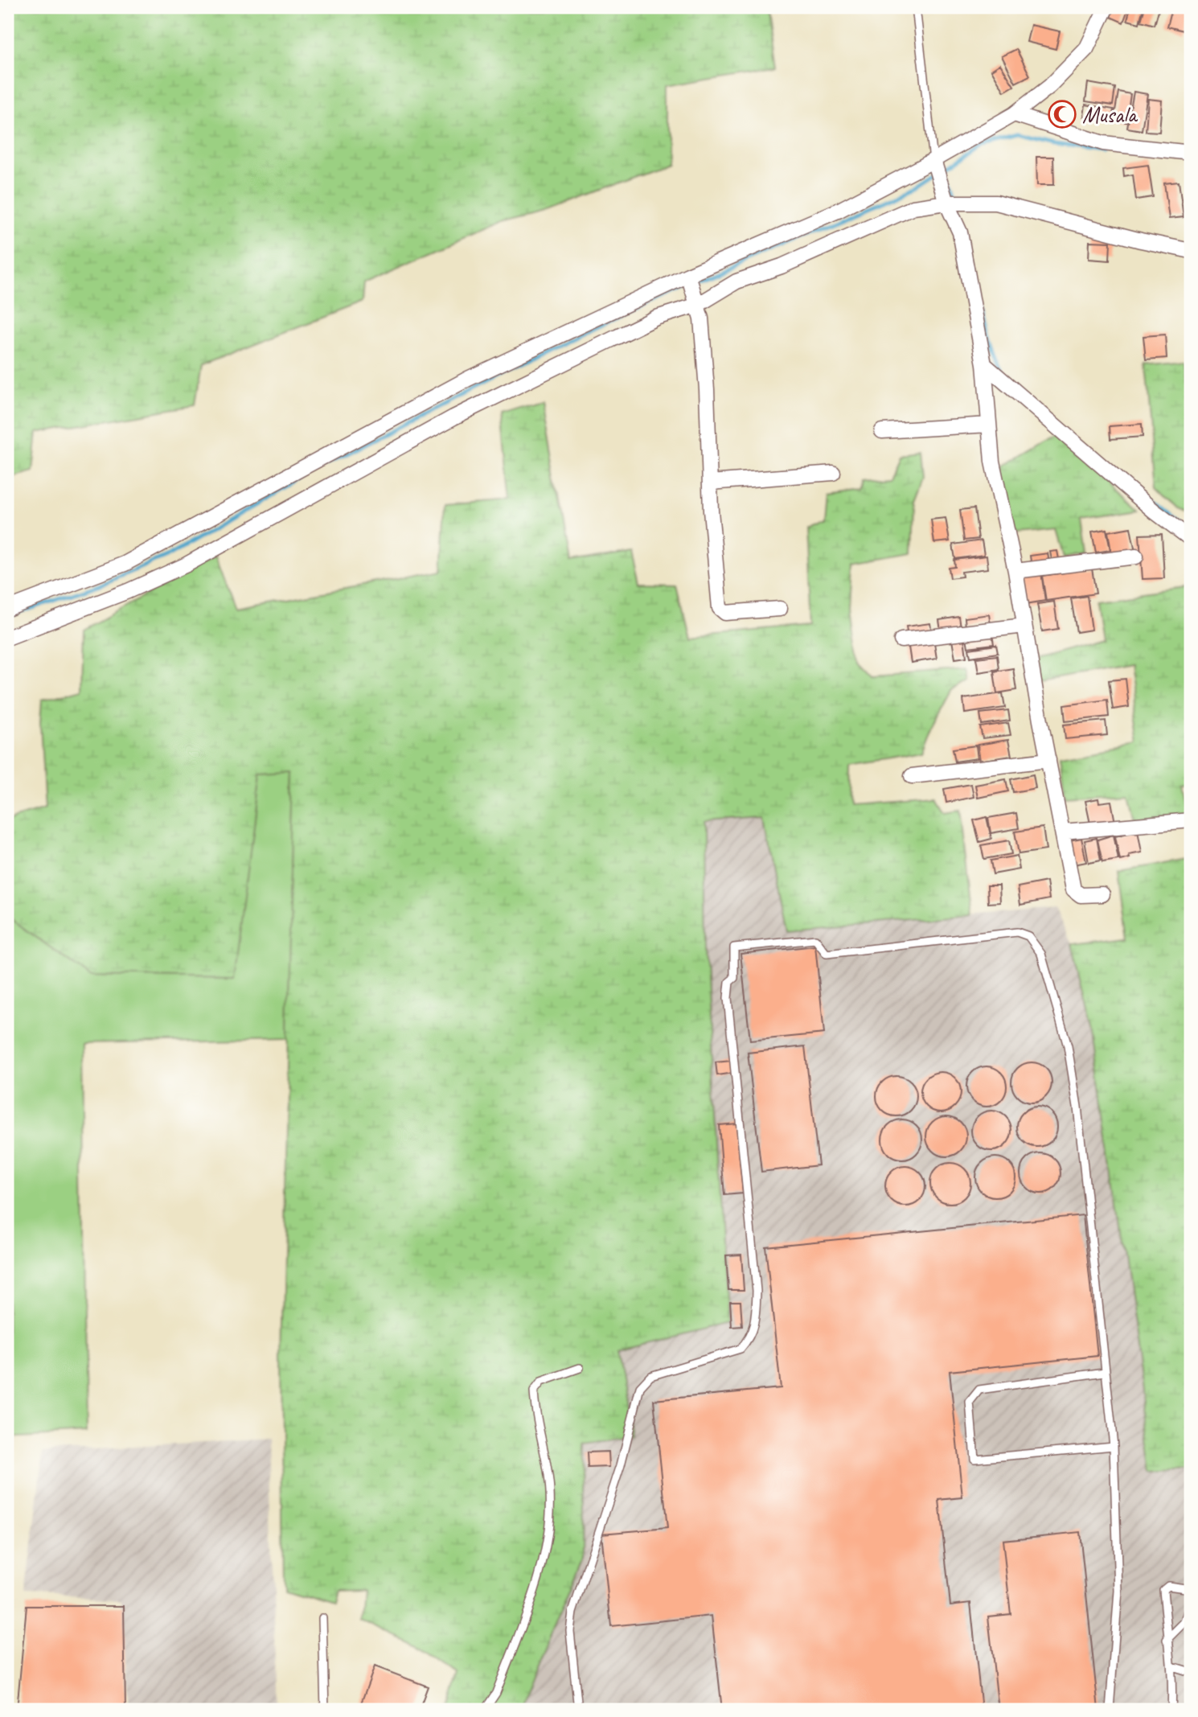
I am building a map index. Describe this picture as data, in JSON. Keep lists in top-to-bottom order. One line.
{"places":{"mosque":["Musala"]}}
